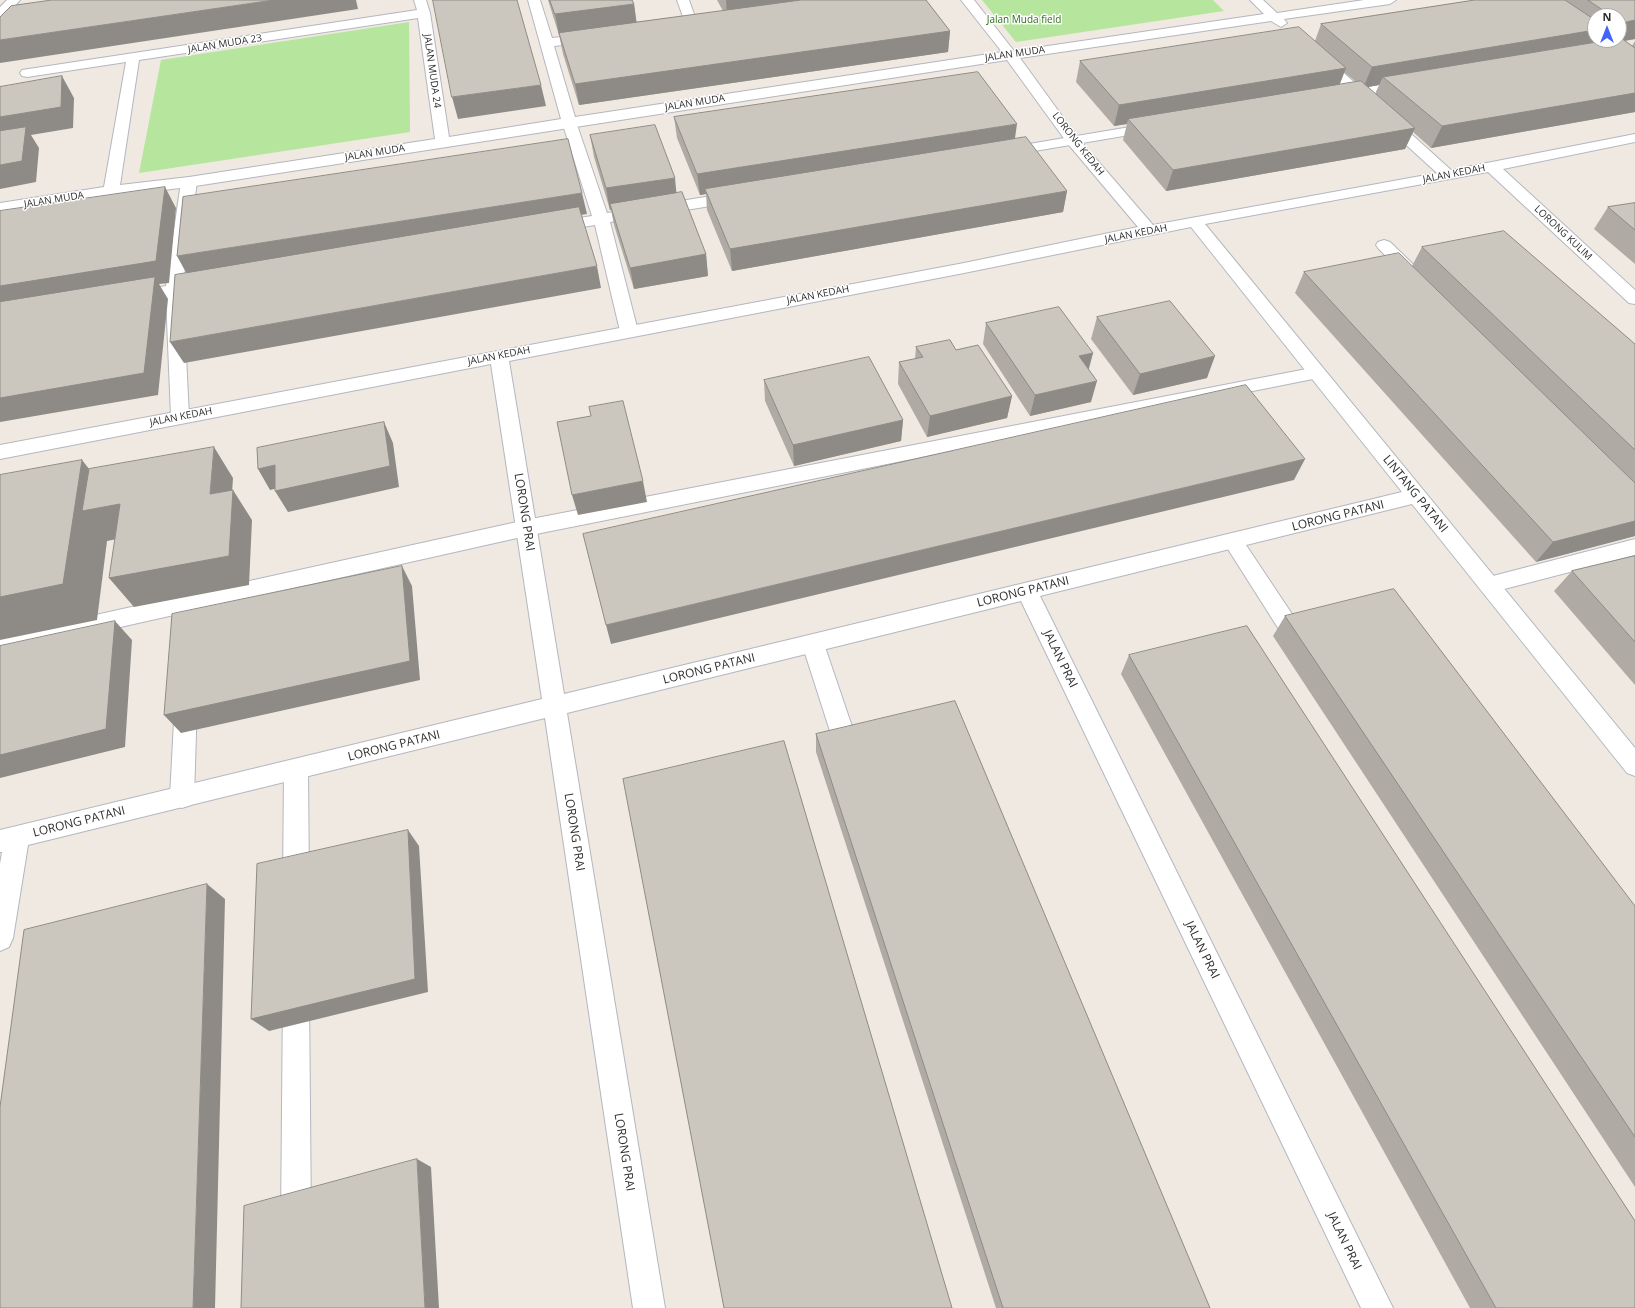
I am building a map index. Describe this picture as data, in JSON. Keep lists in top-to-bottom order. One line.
{"streets":{"street":["JALAN MUDA 23","JALAN MUDA","JALAN MUDA 24","LORONG KEDAH","JALAN KEDAH","LORONG KULIM","LINTANG PATANI","LORONG PRAI","LORONG PATANI","JALAN PRAI"]},"crossings":[["JALAN MUDA 23","JALAN MUDA 24"],["JALAN MUDA","JALAN MUDA 24"],["JALAN MUDA","LORONG KEDAH"],["LORONG KEDAH","JALAN KEDAH"],["JALAN KEDAH","LORONG KULIM"],["JALAN KEDAH","LINTANG PATANI"],["JALAN KEDAH","LORONG PRAI"],["LINTANG PATANI","LORONG PATANI"],["LORONG PRAI","LORONG PATANI"],["LORONG PATANI","JALAN PRAI"]],"parks":["Jalan Muda field"],"north":"top"}
